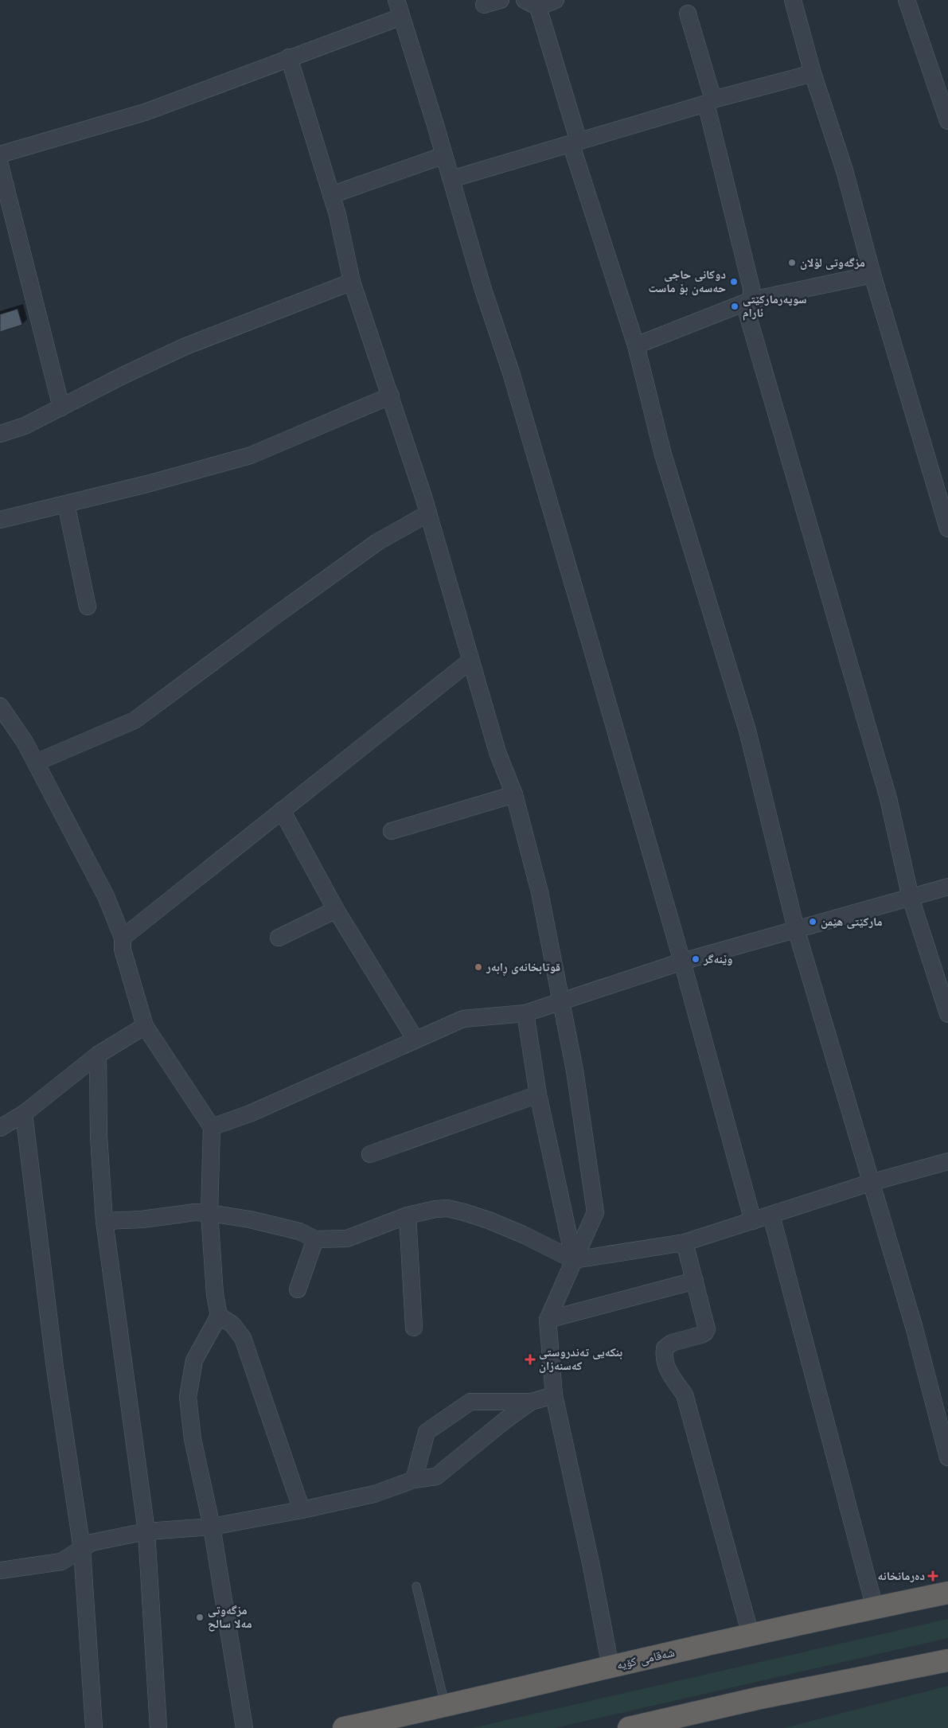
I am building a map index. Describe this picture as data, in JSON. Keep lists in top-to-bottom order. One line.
{"streets":{"highway":["شەقامی کۆیە"]},"places":{"other":["مزگەوتی لۆلان","دوکانی حاجی حەسەن بۆ ماست","سوپەرمارکێتی ئارام","مارکێتی هێمن","وێنەگر","قوتابخانەی ڕابەر","مزگەوتی مەلا سالح"],"health":["بنکەیی تەندروستی کەسنەزان","دەرمانخانە"]}}
